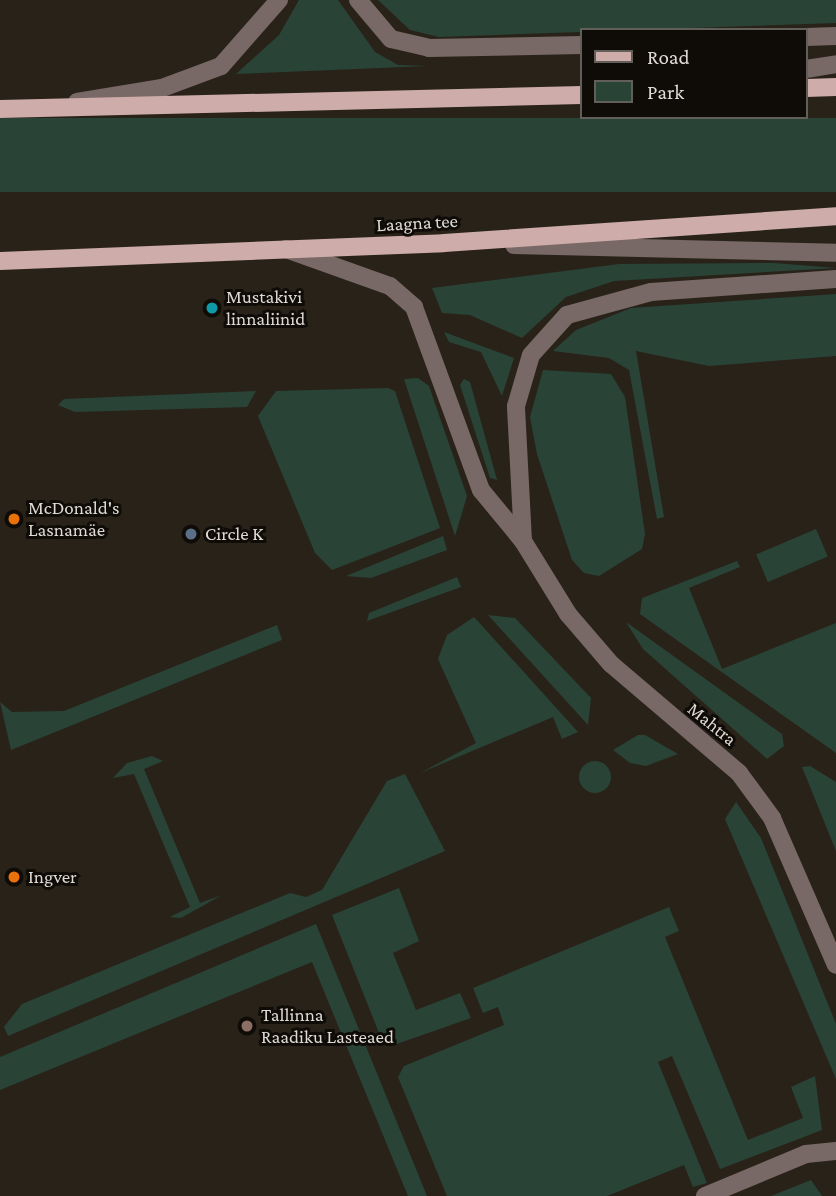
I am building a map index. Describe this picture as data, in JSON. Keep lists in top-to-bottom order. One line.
{"streets":{"main road":["Laagna tee"],"street":["Mahtra"]},"places":["Mustakivi linnaliinid","McDonald's Lasnamäe","Circle K","Ingver","Tallinna Raadiku Lasteaed"],"legend":["Road","Park"]}
